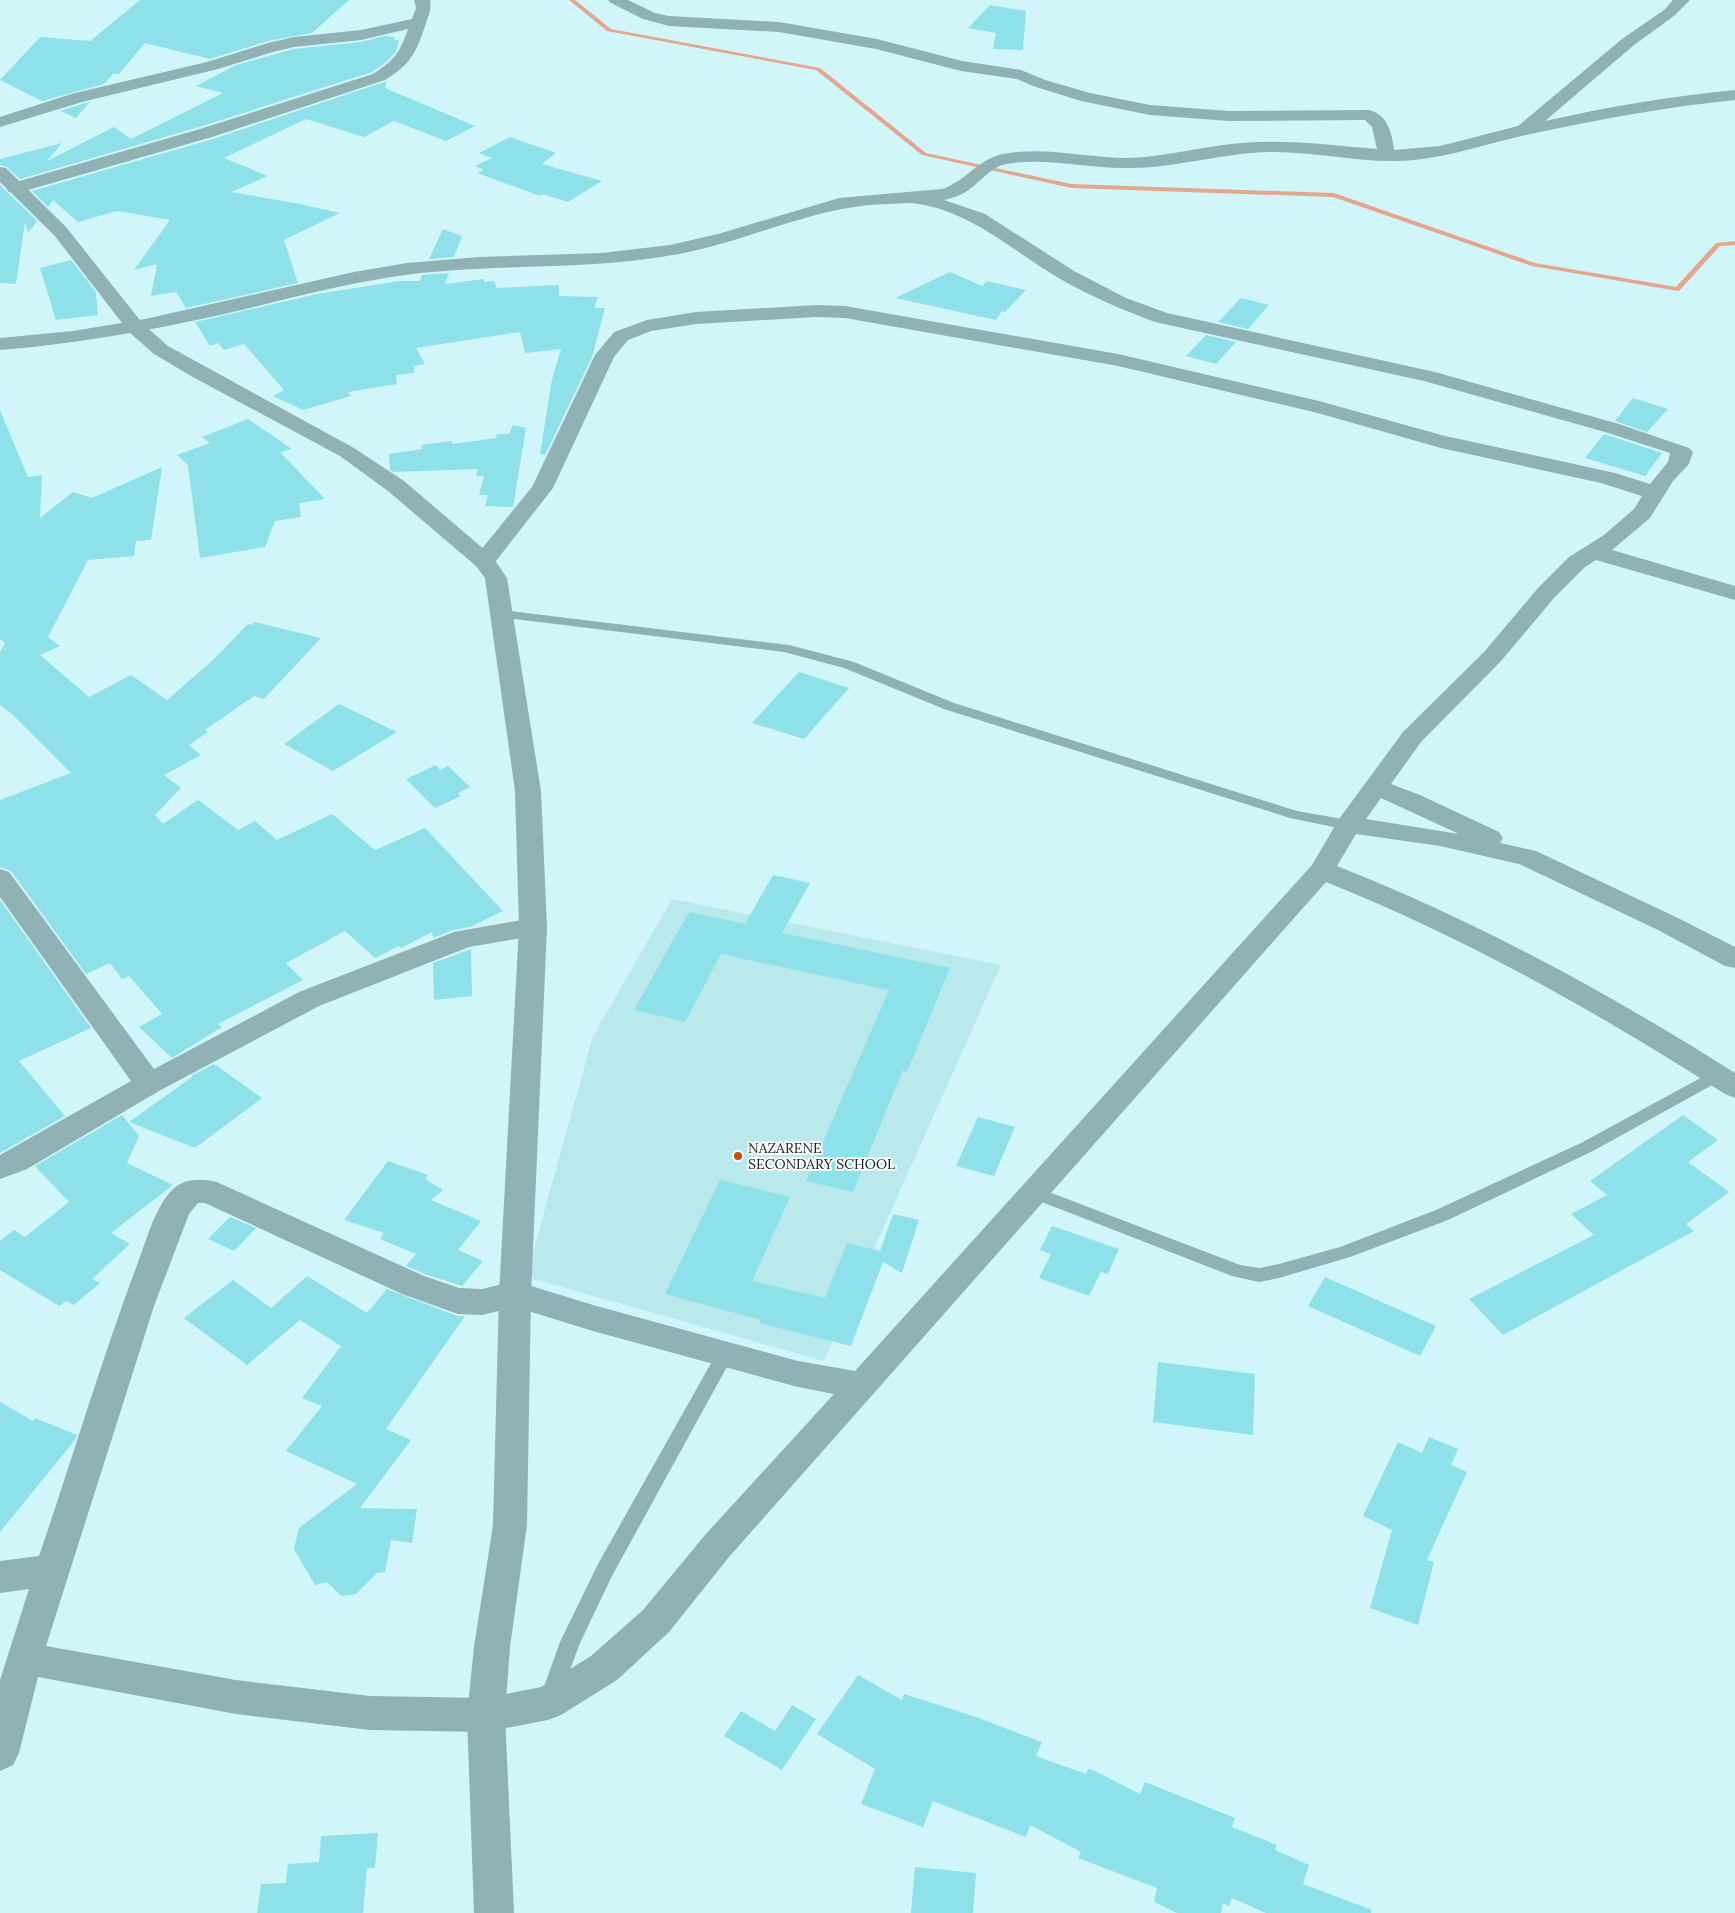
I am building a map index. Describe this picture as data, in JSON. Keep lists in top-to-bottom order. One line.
{"places":["NAZARENE SECONDARY SCHOOL"]}
